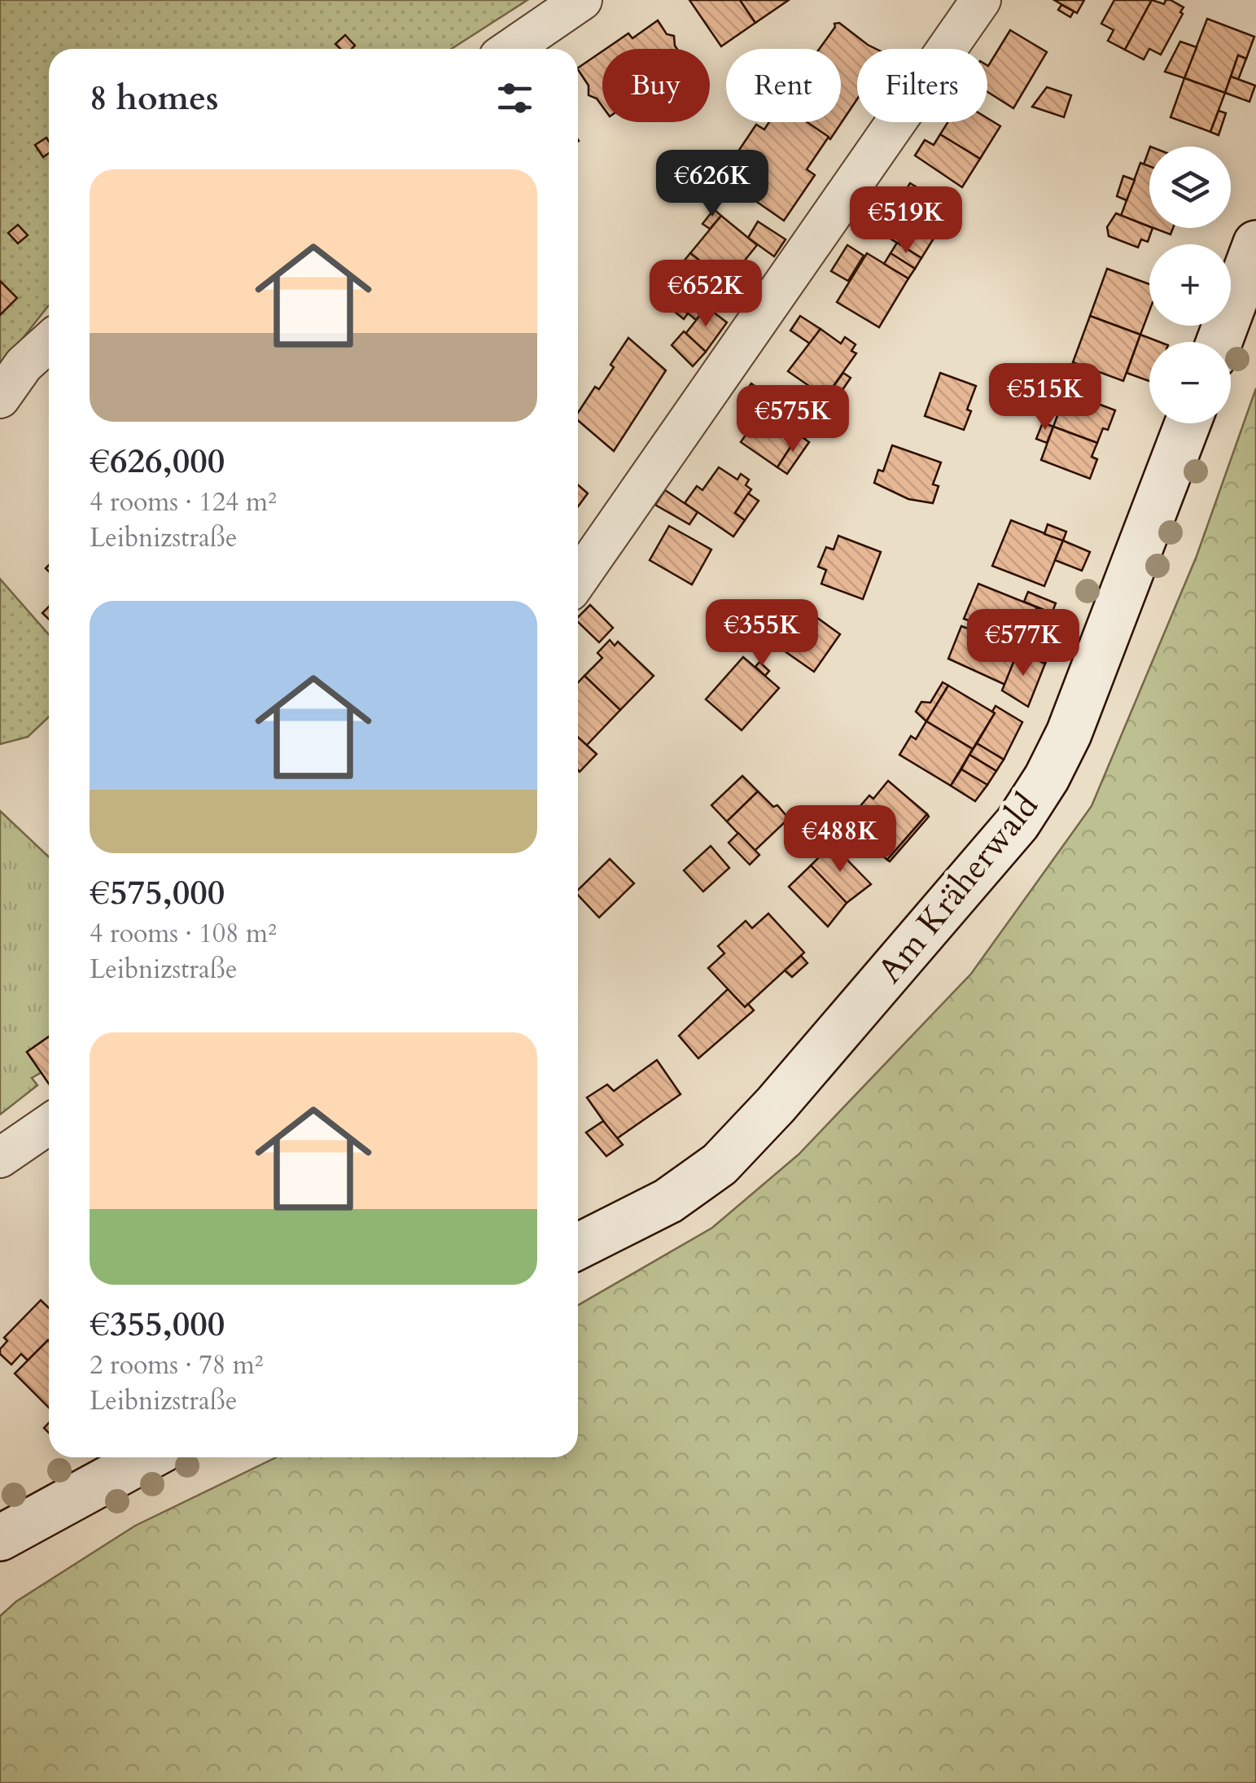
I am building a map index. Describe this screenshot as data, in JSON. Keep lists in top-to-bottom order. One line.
{"streets":{"main road":["Am Kräherwald"]},"page":{"chip":["Buy","Rent","Filters"],"heading":"8 homes","map_buttons":["+","−"],"list":[{"name":"€626,000","note":"4 rooms · 124 m² · Leibnizstraße"},{"name":"€575,000","note":"4 rooms · 108 m² · Leibnizstraße"},{"name":"€355,000","note":"2 rooms · 78 m² · Leibnizstraße"}],"price":["€626K","€519K","€652K","€515K","€575K","€355K","€577K","€488K"]}}
